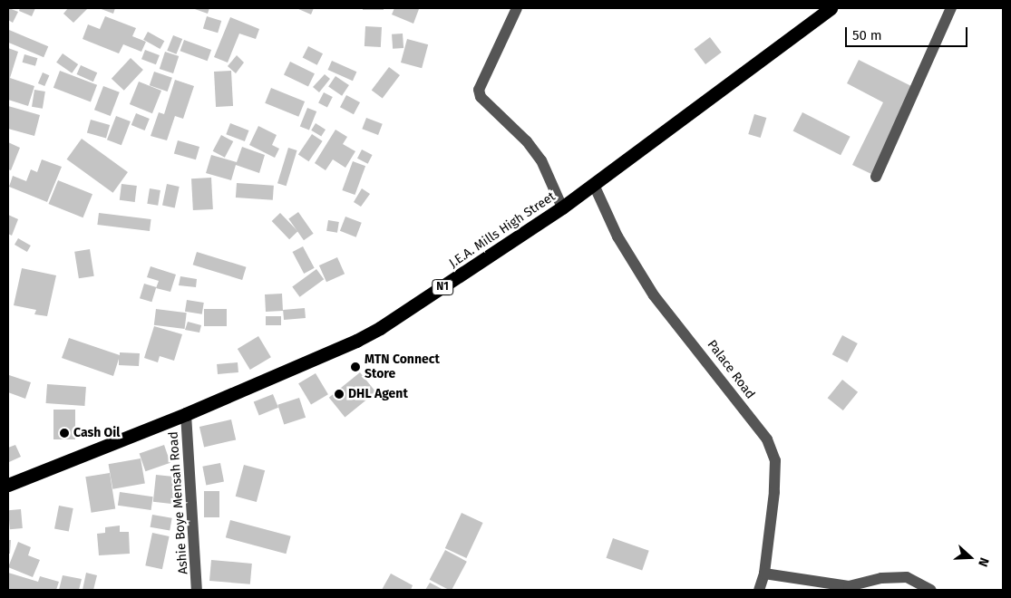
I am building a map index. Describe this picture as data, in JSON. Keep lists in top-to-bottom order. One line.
{"streets":{"highway":["J.E.A. Mills High Street","N1"],"street":["Palace Road","Ashie Boye Mensah Road"]},"crossings":[["J.E.A. Mills High Street","Palace Road"],["J.E.A. Mills High Street","Ashie Boye Mensah Road"]],"places":["MTN Connect Store","DHL Agent","Cash Oil"],"scale_bar":"50 m","north":"right"}
